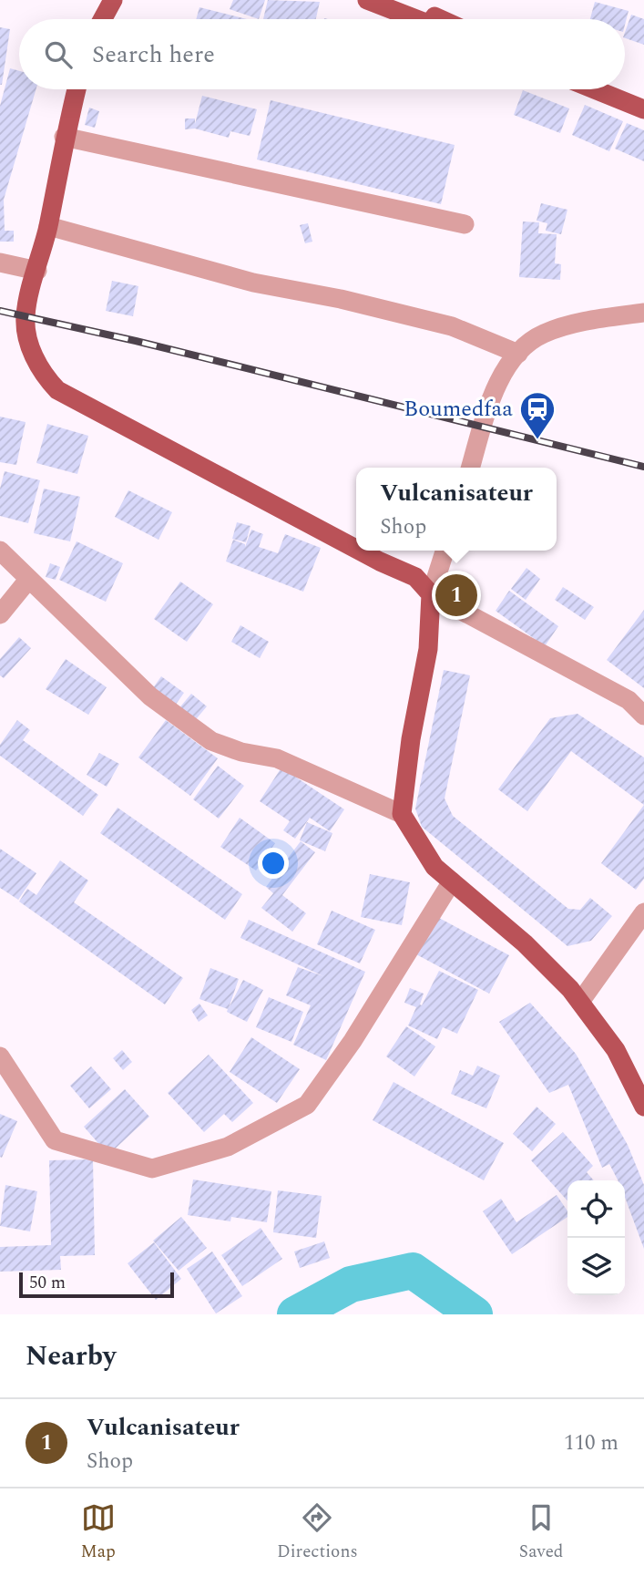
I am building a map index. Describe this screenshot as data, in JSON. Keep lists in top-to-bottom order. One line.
{"places":{"station":["Boumedfaa"]},"scale_bar":"50 m","page":{"search":"Search here","popup":["Vulcanisateur","Shop"],"pins":"1","scale":"50 m","heading":"Nearby","list":[{"mark":"1","name":"Vulcanisateur","note":"Shop","value":"110 m"}],"nav":["Map","Directions","Saved"]}}
